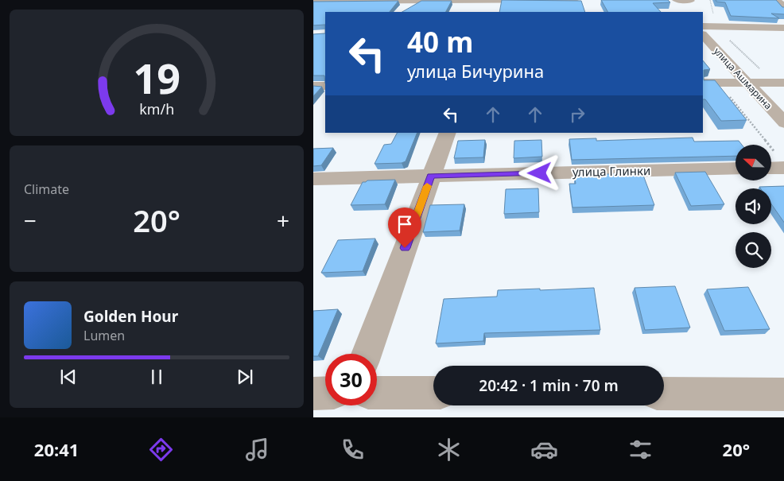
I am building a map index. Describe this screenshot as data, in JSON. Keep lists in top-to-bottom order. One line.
{"streets":{"street":["улица Ашмарина","улица Глинки"]},"north":"left","page":{"turn":["40 m","улица Бичурина"],"tile":"Climate","heat":["−","20°","+"],"song":["Golden Hour","Lumen"],"limit":"30","trip":"20:42 · 1 min · 70 m","tabs":["20:41","20°"],"gauge":["19","km/h"]}}
